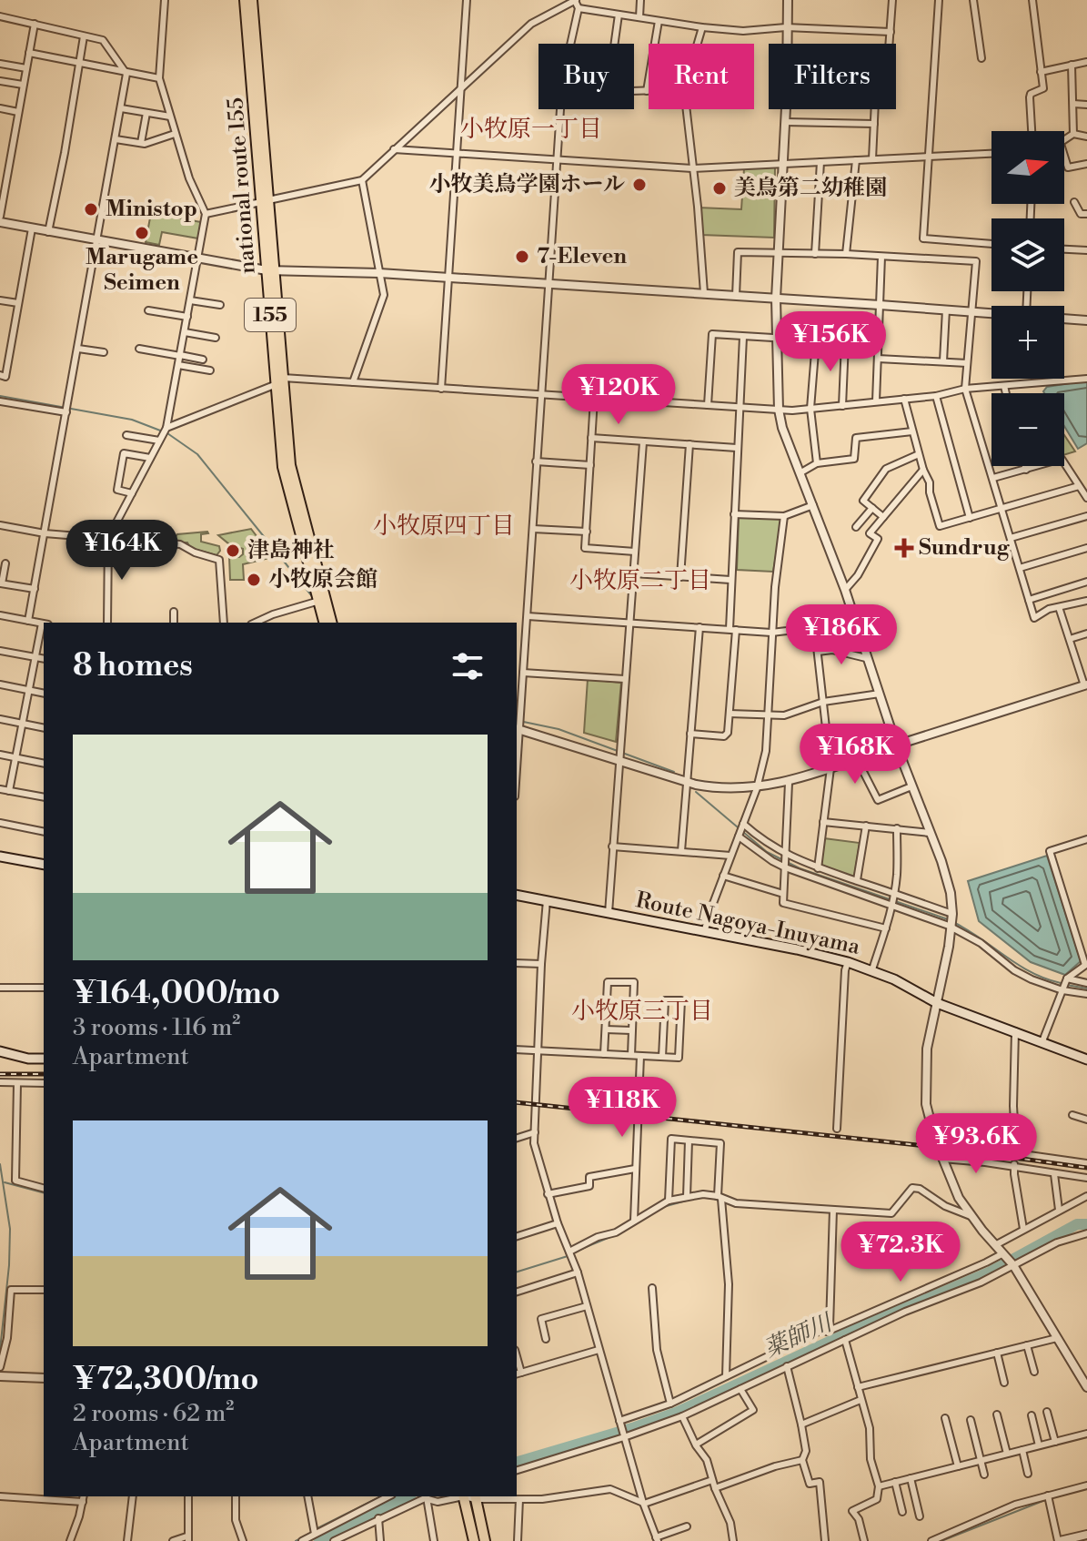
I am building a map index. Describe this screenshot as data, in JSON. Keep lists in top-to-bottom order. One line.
{"streets":{"highway":["national route 155","155"],"main road":["Route Nagoya-Inuyama"]},"districts":["小牧原一丁目","小牧原四丁目","小牧原二丁目","小牧原三丁目"],"water":["薬師川"],"places":{"other":["小牧美鳥学園ホール","美鳥第二幼稚園","Ministop","Marugame Seimen","7-Eleven","津島神社","小牧原会館"],"health":["Sundrug"]},"north":"right","page":{"chip":["Buy","Rent","Filters"],"map_buttons":["+","−"],"price":["¥156K","¥120K","¥164K","¥186K","¥168K","¥118K","¥93.6K","¥72.3K"],"heading":"8 homes","list":[{"name":"¥164,000/mo","note":"3 rooms · 116 m² · Apartment"},{"name":"¥72,300/mo","note":"2 rooms · 62 m² · Apartment"}]}}
